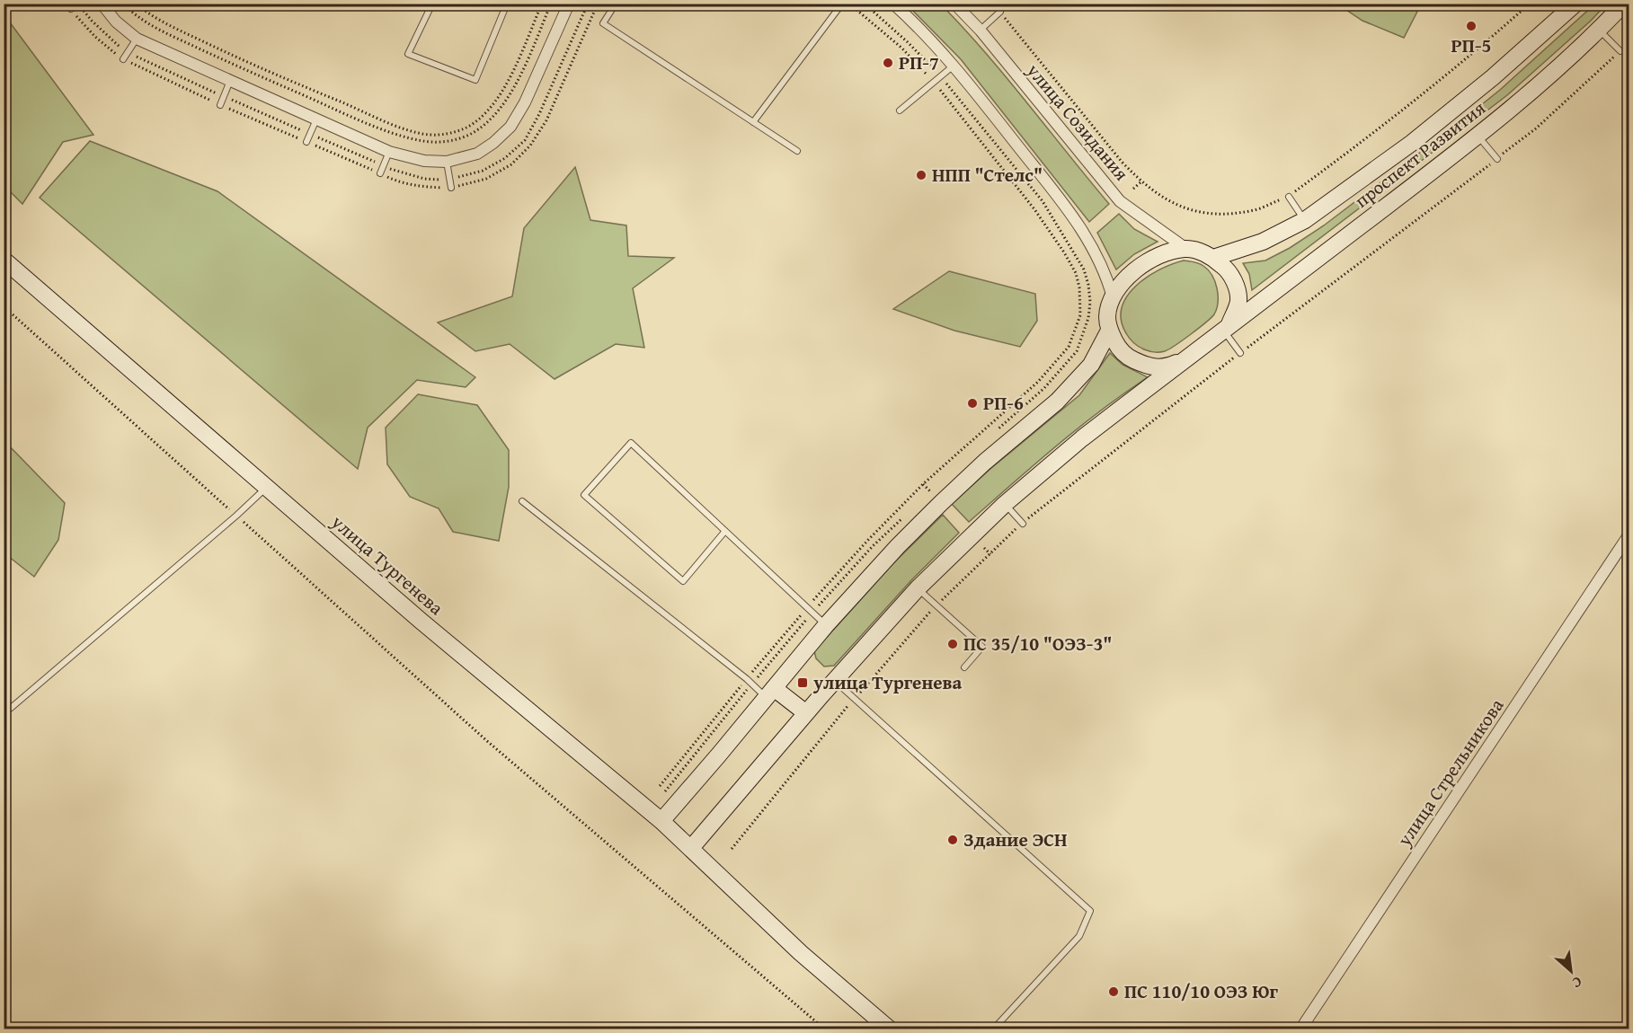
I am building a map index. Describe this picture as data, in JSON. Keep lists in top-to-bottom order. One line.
{"streets":{"street":["улица Созидания","проспект Развития","улица Тургенева","улица Стрельникова"]},"crossings":[["улица Созидания","проспект Развития"]],"places":{"other":["РП-5","РП-7","НПП \"Стелс\"","РП-6","ПС 35/10 \"ОЭЗ-3\"","Здание ЭСН","ПС 110/10 ОЭЗ Юг"],"transit":["улица Тургенева"]},"north":"bottom right"}
